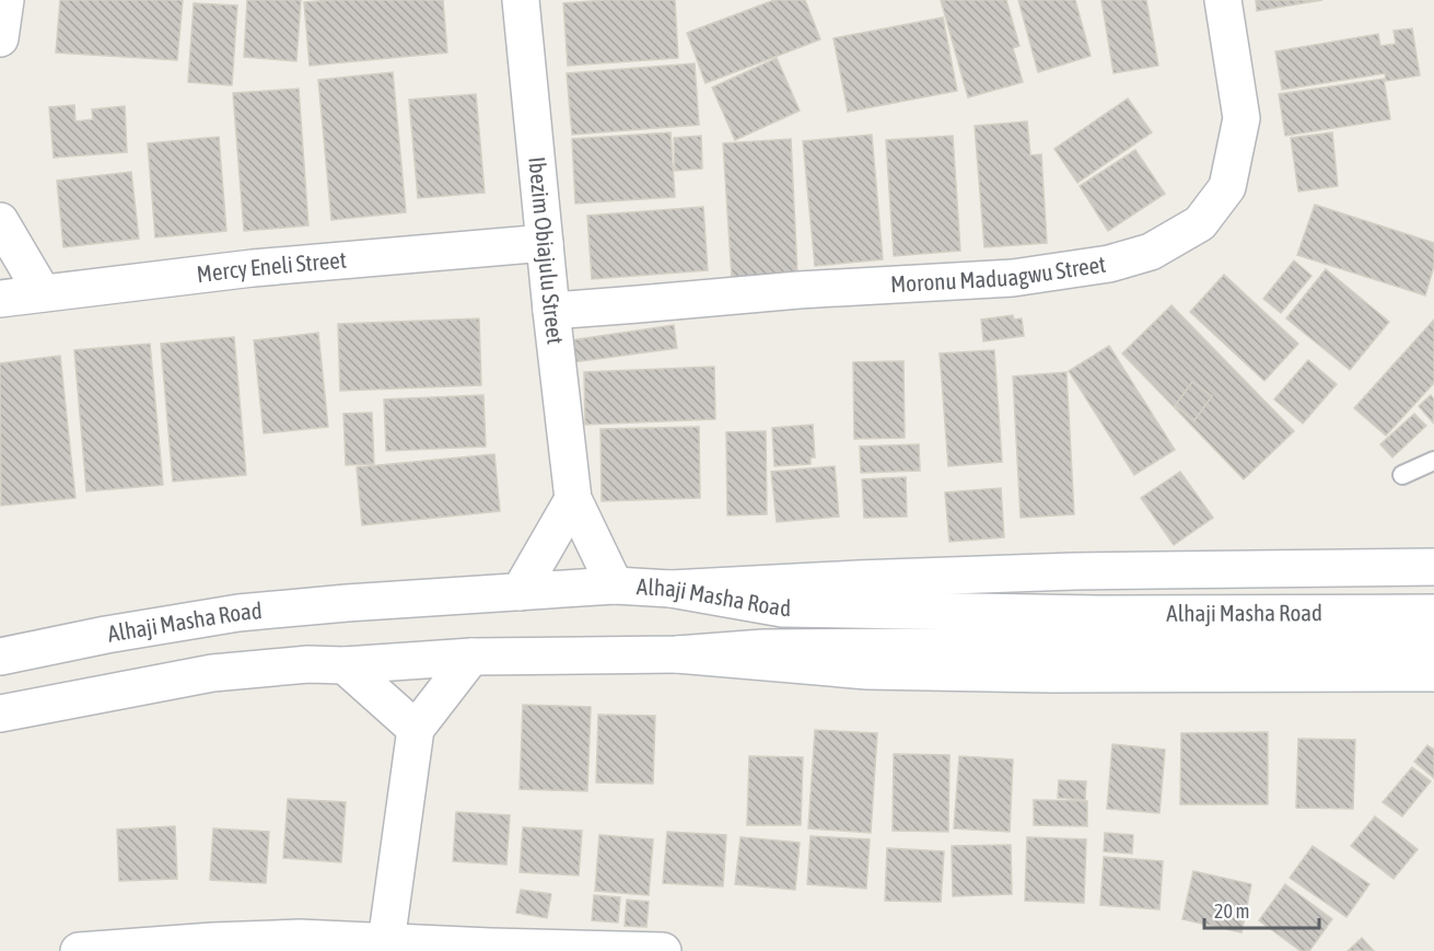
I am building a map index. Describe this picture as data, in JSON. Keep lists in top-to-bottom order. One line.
{"streets":{"street":["Ibezim Obiajulu Street","Mercy Eneli Street","Moronu Maduagwu Street","Alhaji Masha Road"]},"crossings":[["Ibezim Obiajulu Street","Mercy Eneli Street"],["Ibezim Obiajulu Street","Moronu Maduagwu Street"],["Ibezim Obiajulu Street","Alhaji Masha Road"]],"scale_bar":"20 m"}
